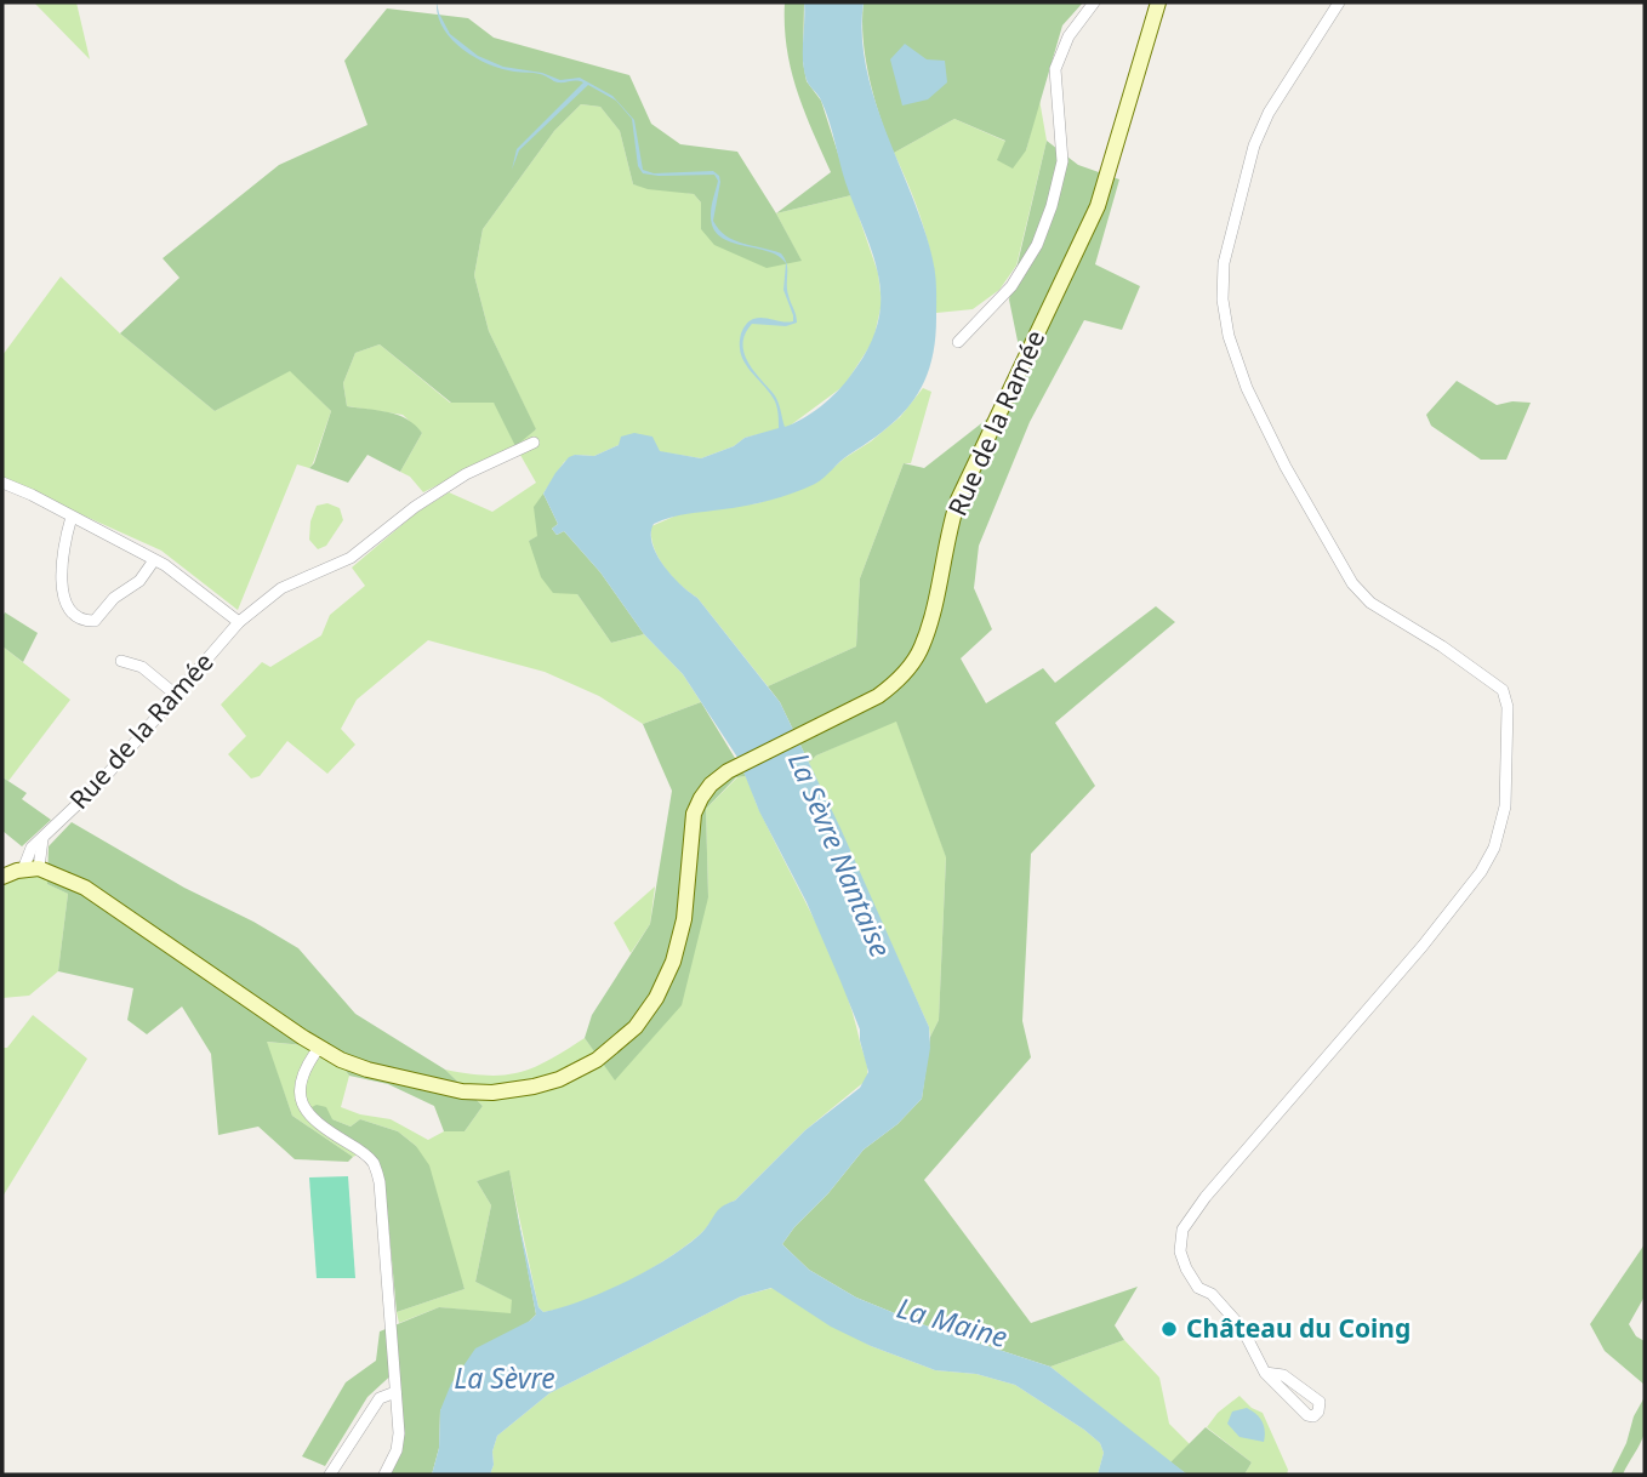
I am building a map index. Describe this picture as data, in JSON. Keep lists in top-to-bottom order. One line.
{"streets":{"main road":["Rue de la Ramée"]},"water":["La Sèvre Nantaise","La Maine","La Sèvre"],"places":["Château du Coing"]}
